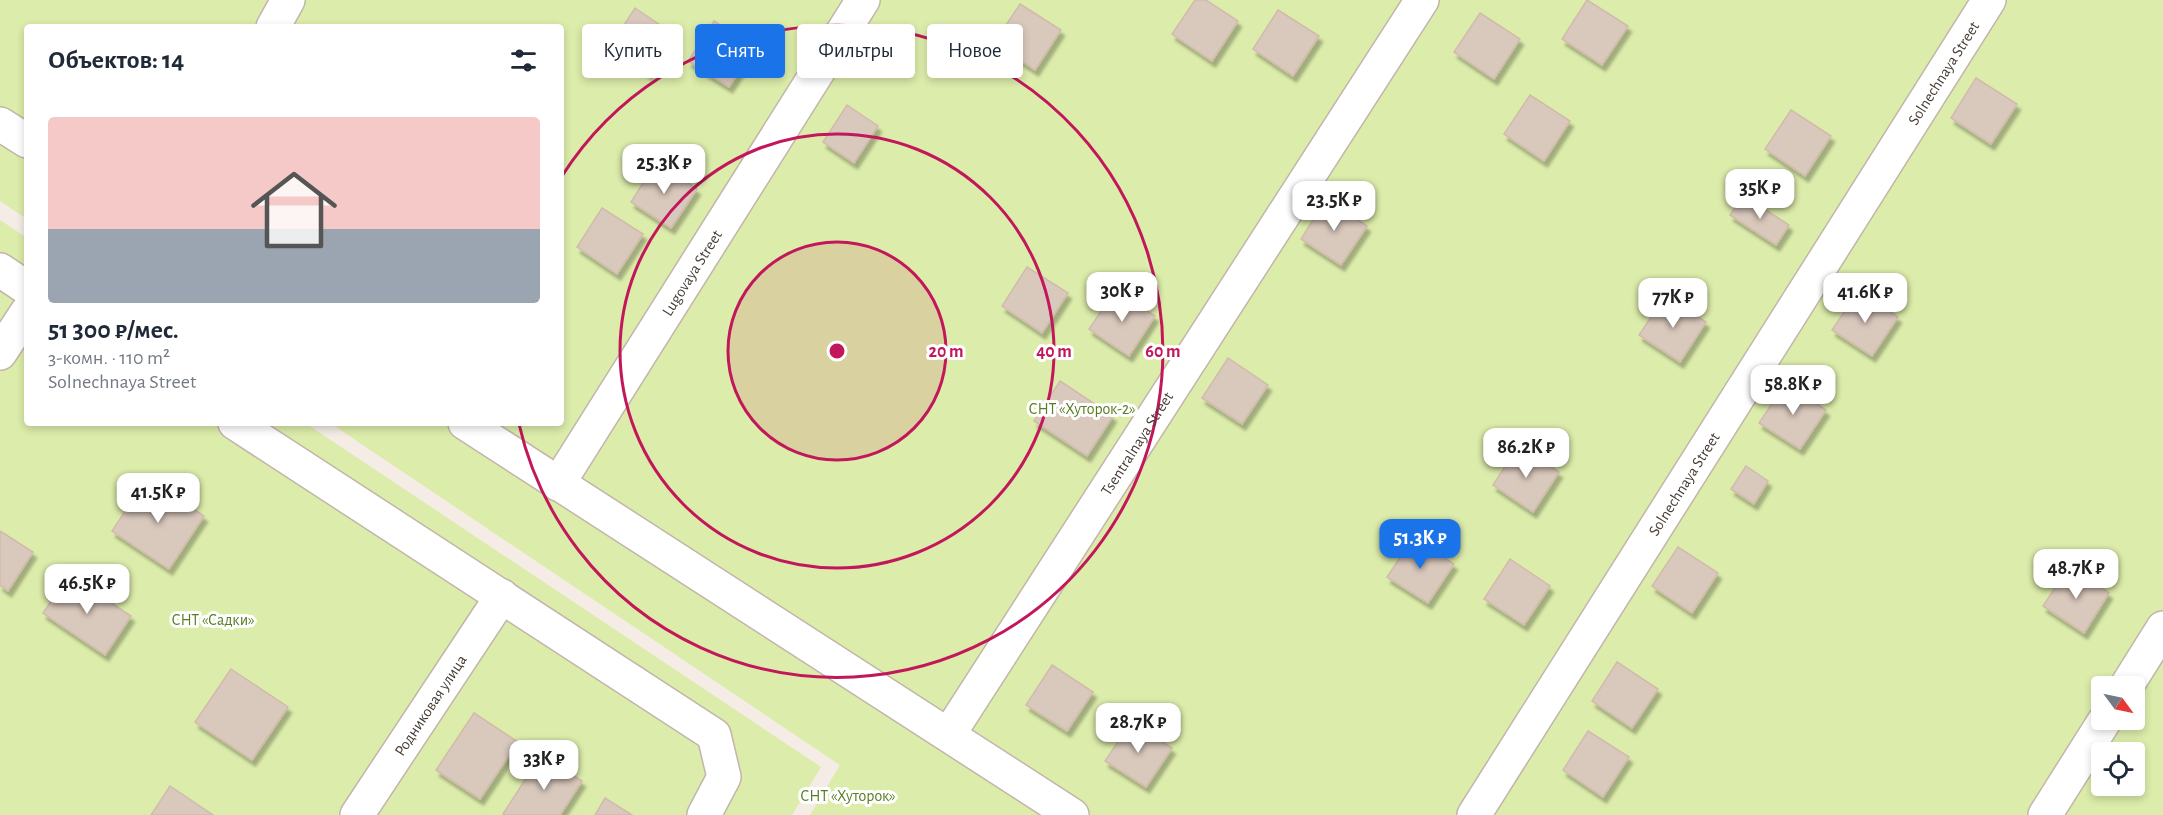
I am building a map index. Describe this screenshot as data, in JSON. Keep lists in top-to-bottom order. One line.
{"streets":{"street":["Solnechnaya Street","Lugovaya Street","Tsentralnaya Street","Родниковая улица"]},"parks":["СНТ «Хуторок-2»","СНТ «Садки»","СНТ «Хуторок»"],"north":"bottom right","page":{"chip":["Купить","Снять","Фильтры","Новое"],"heading":"Объектов: 14","list":[{"name":"51 300 ₽/мес.","note":"3-комн. · 110 m² · Solnechnaya Street"}],"price":["25.3K ₽","35K ₽","23.5K ₽","30K ₽","41.6K ₽","77K ₽","58.8K ₽","86.2K ₽","41.5K ₽","51.3K ₽","48.7K ₽","46.5K ₽","28.7K ₽","33K ₽"]},"rings":["20 m","40 m","60 m"]}
